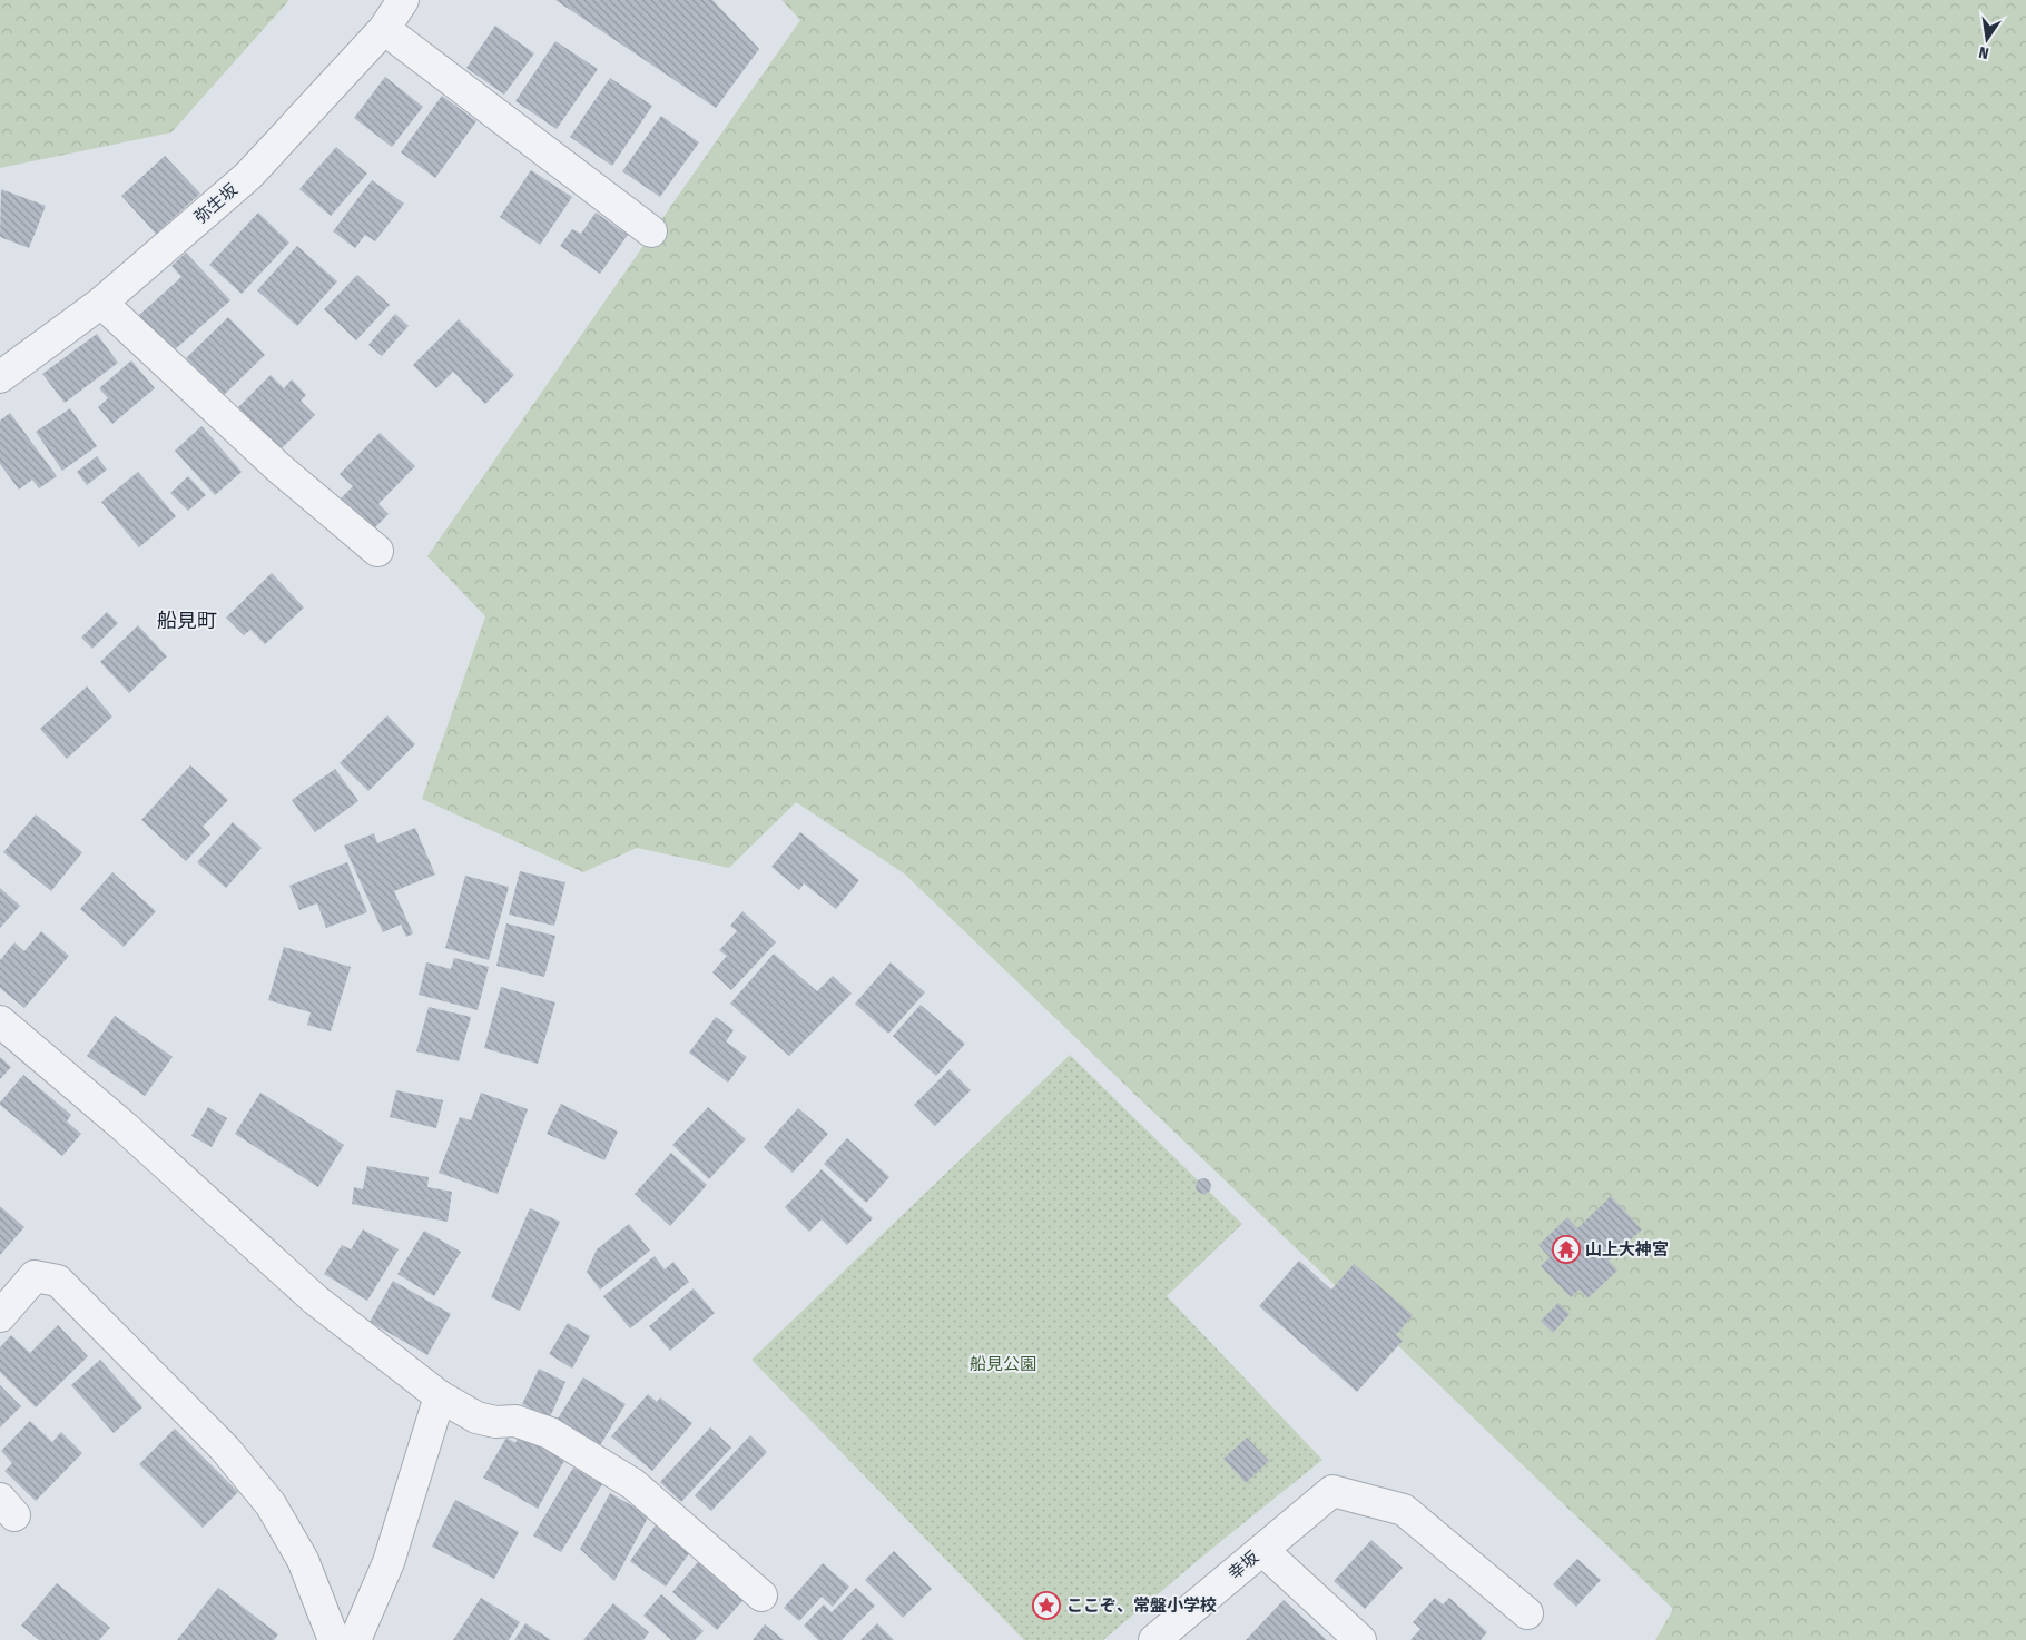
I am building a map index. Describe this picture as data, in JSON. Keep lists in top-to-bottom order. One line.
{"streets":{"street":["弥生坂","幸坂"]},"districts":["船見町"],"parks":["船見公園"],"places":{"temple":["山上大神宮"],"place":["ここぞ、常盤小学校"]},"north":"bottom"}
